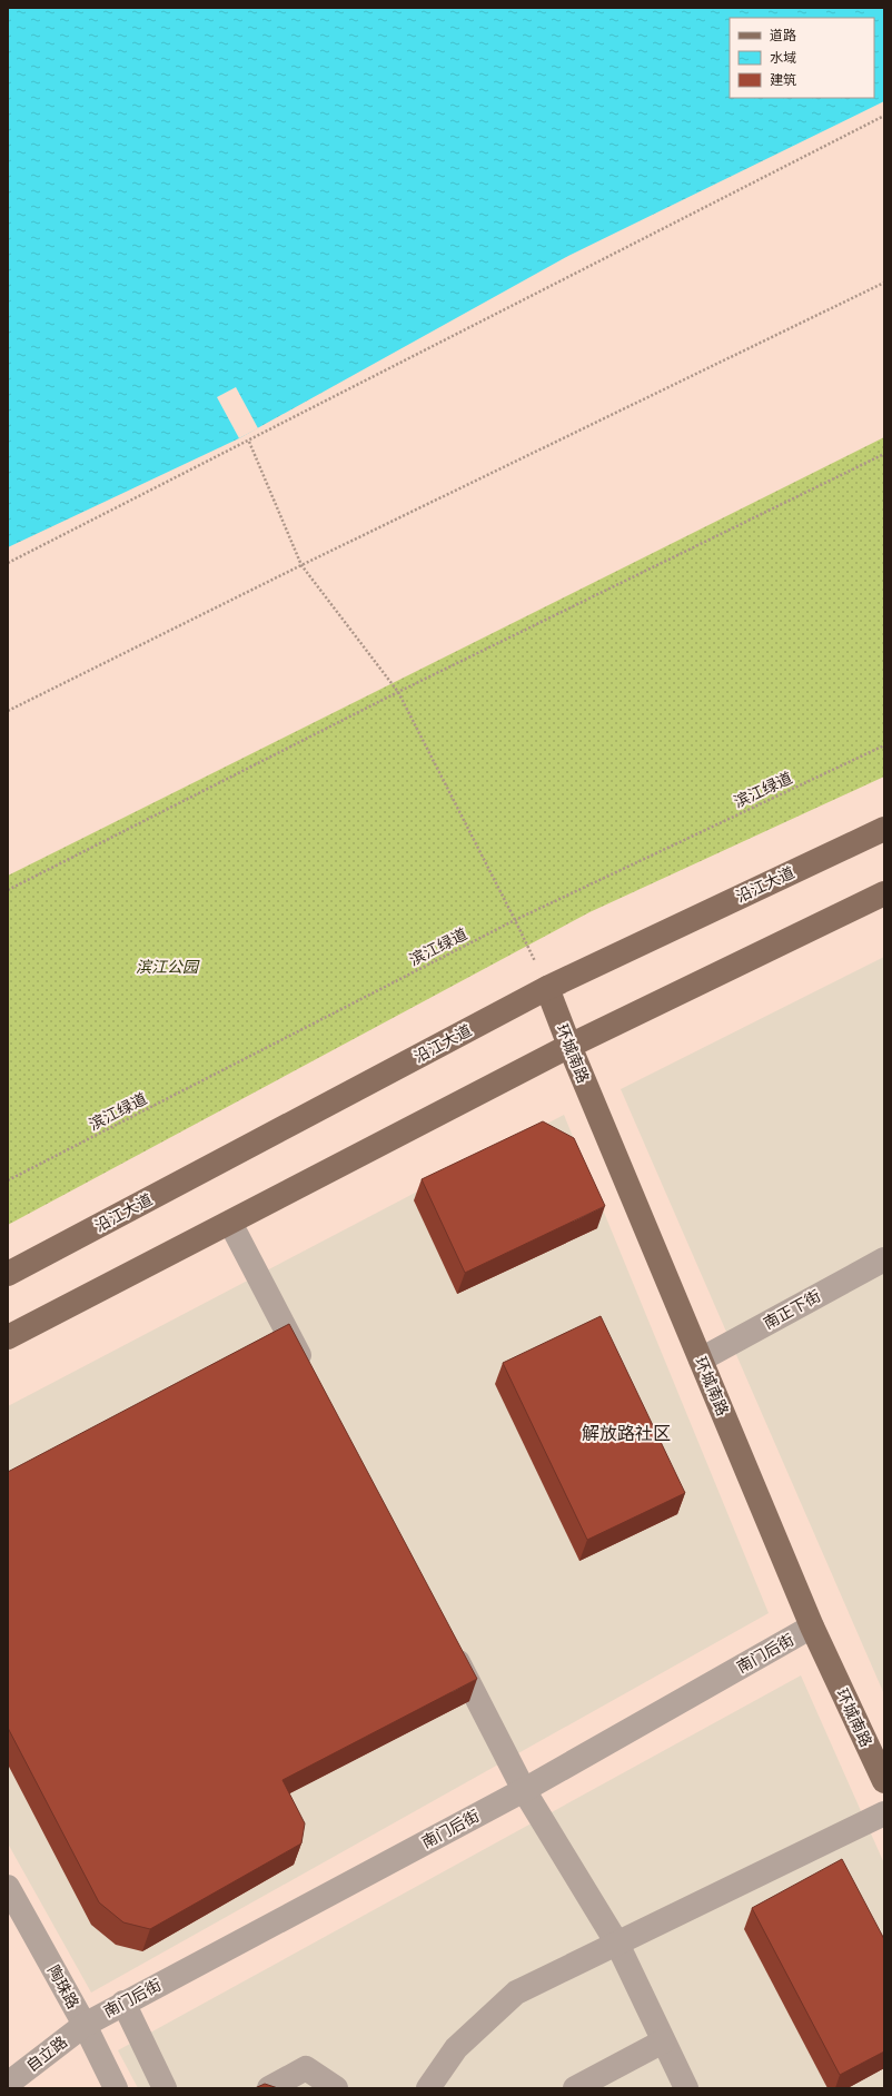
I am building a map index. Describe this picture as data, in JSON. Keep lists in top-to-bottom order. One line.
{"streets":{"main road":["沿江大道","环城南路"],"street":["南正下街","南门后街","陶珠路","自立路"],"path":["滨江绿道"]},"crossings":[["沿江大道","环城南路"],["环城南路","南正下街"],["环城南路","南门后街"],["南门后街","陶珠路"],["南门后街","自立路"],["陶珠路","自立路"]],"districts":["解放路社区"],"parks":["滨江公园"],"legend":["道路","水域","建筑"]}
